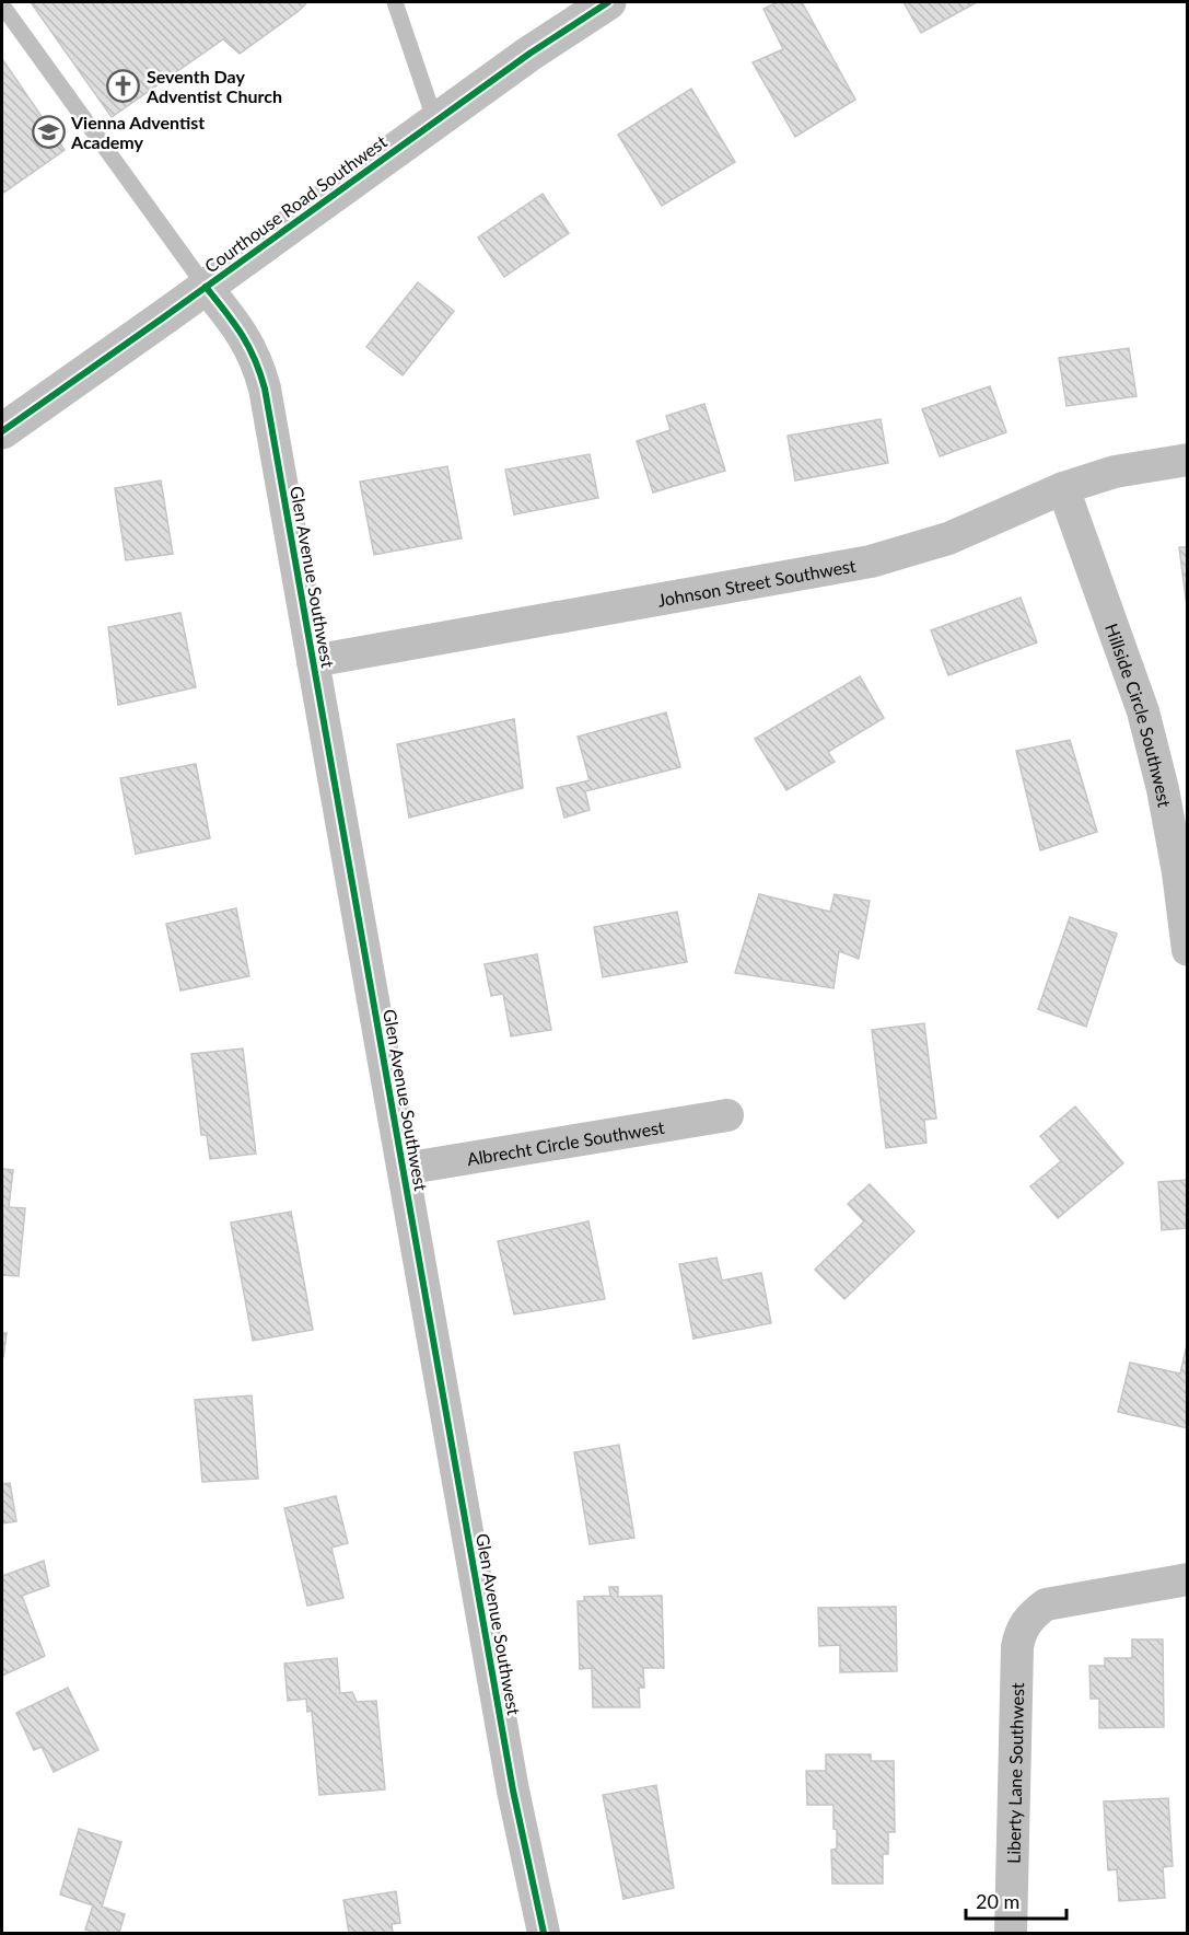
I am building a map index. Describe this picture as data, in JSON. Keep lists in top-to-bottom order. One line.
{"streets":{"street":["Courthouse Road Southwest","Glen Avenue Southwest","Johnson Street Southwest","Hillside Circle Southwest","Albrecht Circle Southwest","Liberty Lane Southwest"]},"crossings":[["Courthouse Road Southwest","Glen Avenue Southwest"],["Glen Avenue Southwest","Johnson Street Southwest"],["Glen Avenue Southwest","Albrecht Circle Southwest"],["Johnson Street Southwest","Hillside Circle Southwest"]],"places":{"church":["Seventh Day Adventist Church"],"school or university":["Vienna Adventist Academy"]},"scale_bar":"20 m"}
